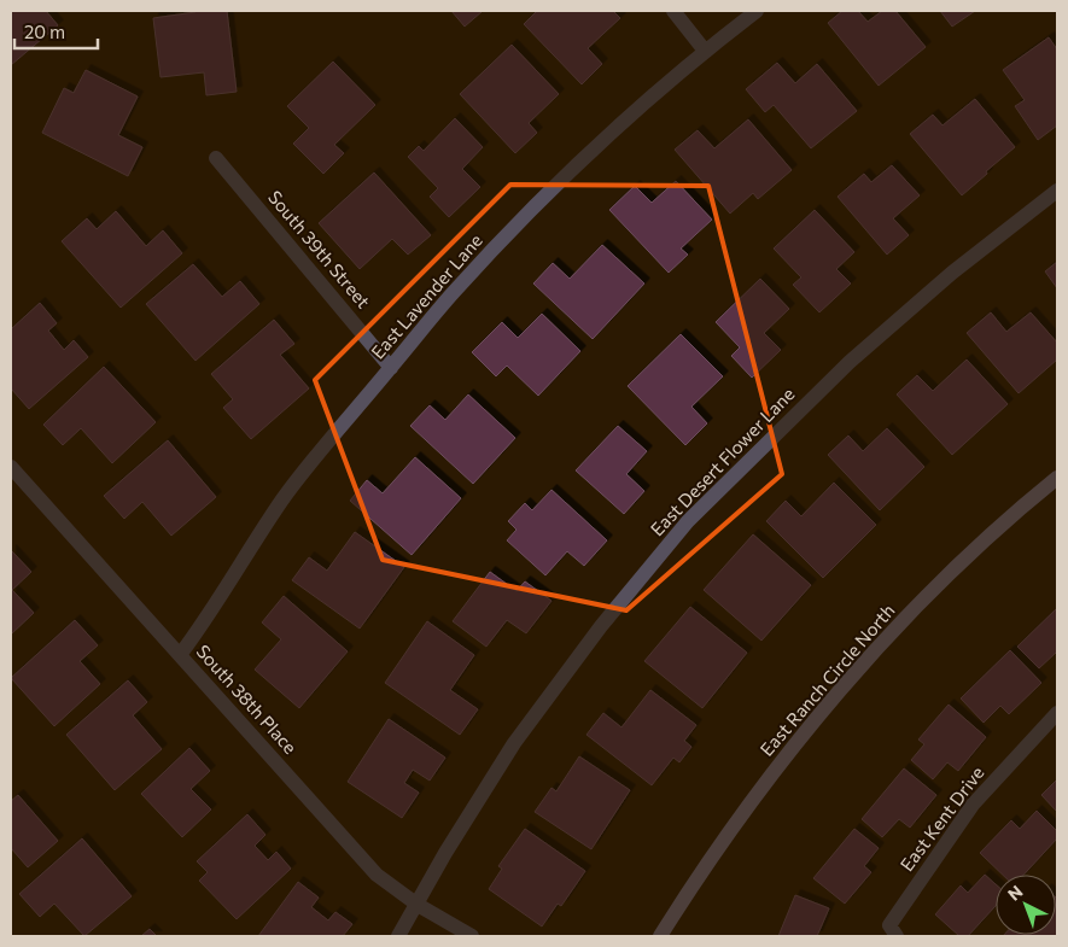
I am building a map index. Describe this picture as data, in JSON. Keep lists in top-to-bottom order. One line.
{"streets":{"street":["South 39th Street","East Lavender Lane","East Desert Flower Lane","East Ranch Circle North","South 38th Place","East Kent Drive"]},"crossings":[["South 39th Street","East Lavender Lane"],["East Lavender Lane","South 38th Place"],["East Desert Flower Lane","South 38th Place"]],"scale_bar":"20 m","north":"top left"}
